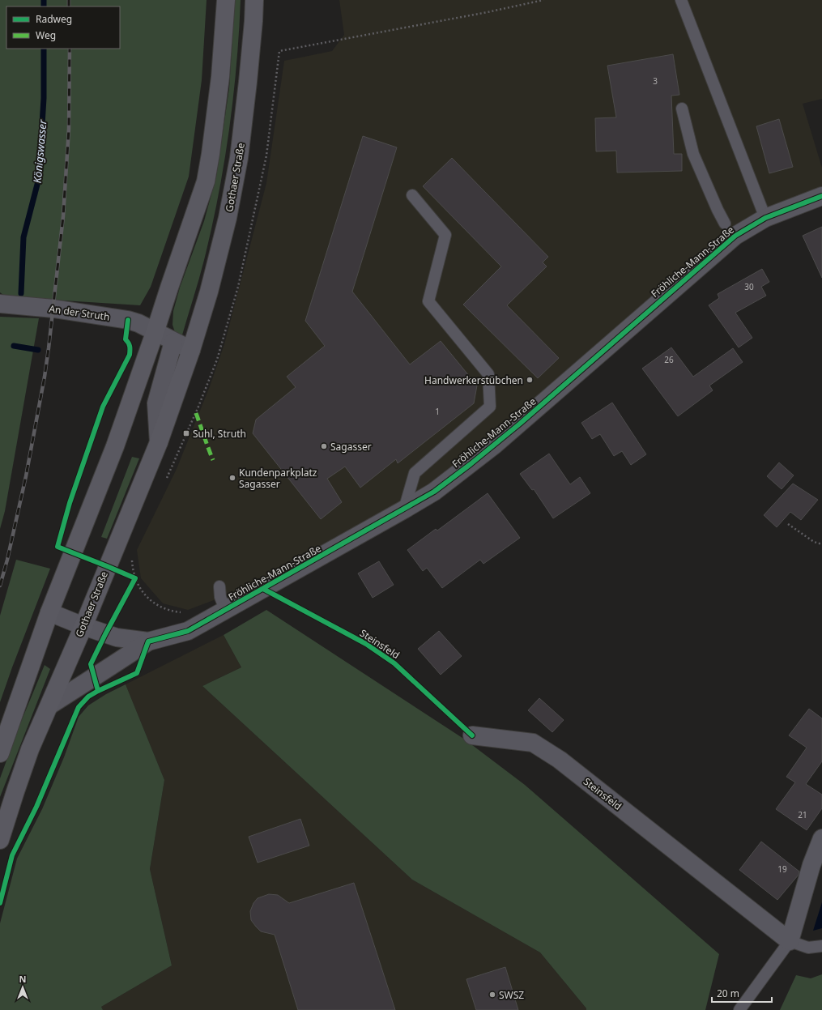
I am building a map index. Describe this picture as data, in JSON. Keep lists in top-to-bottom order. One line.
{"streets":{"main road":["Gothaer Straße"],"street":["Fröhliche-Mann-Straße","An der Struth","Steinsfeld"]},"crossings":[["Gothaer Straße","Fröhliche-Mann-Straße"]],"water":["Königswasser"],"places":{"other":["Handwerkerstübchen","Sagasser","Kundenparkplatz Sagasser","SWSZ"],"transit":["Suhl, Struth"]},"house_numbers":["3","30","26","1","21","19"],"legend":["Radweg","Weg"],"scale_bar":"20 m","north":"top"}
